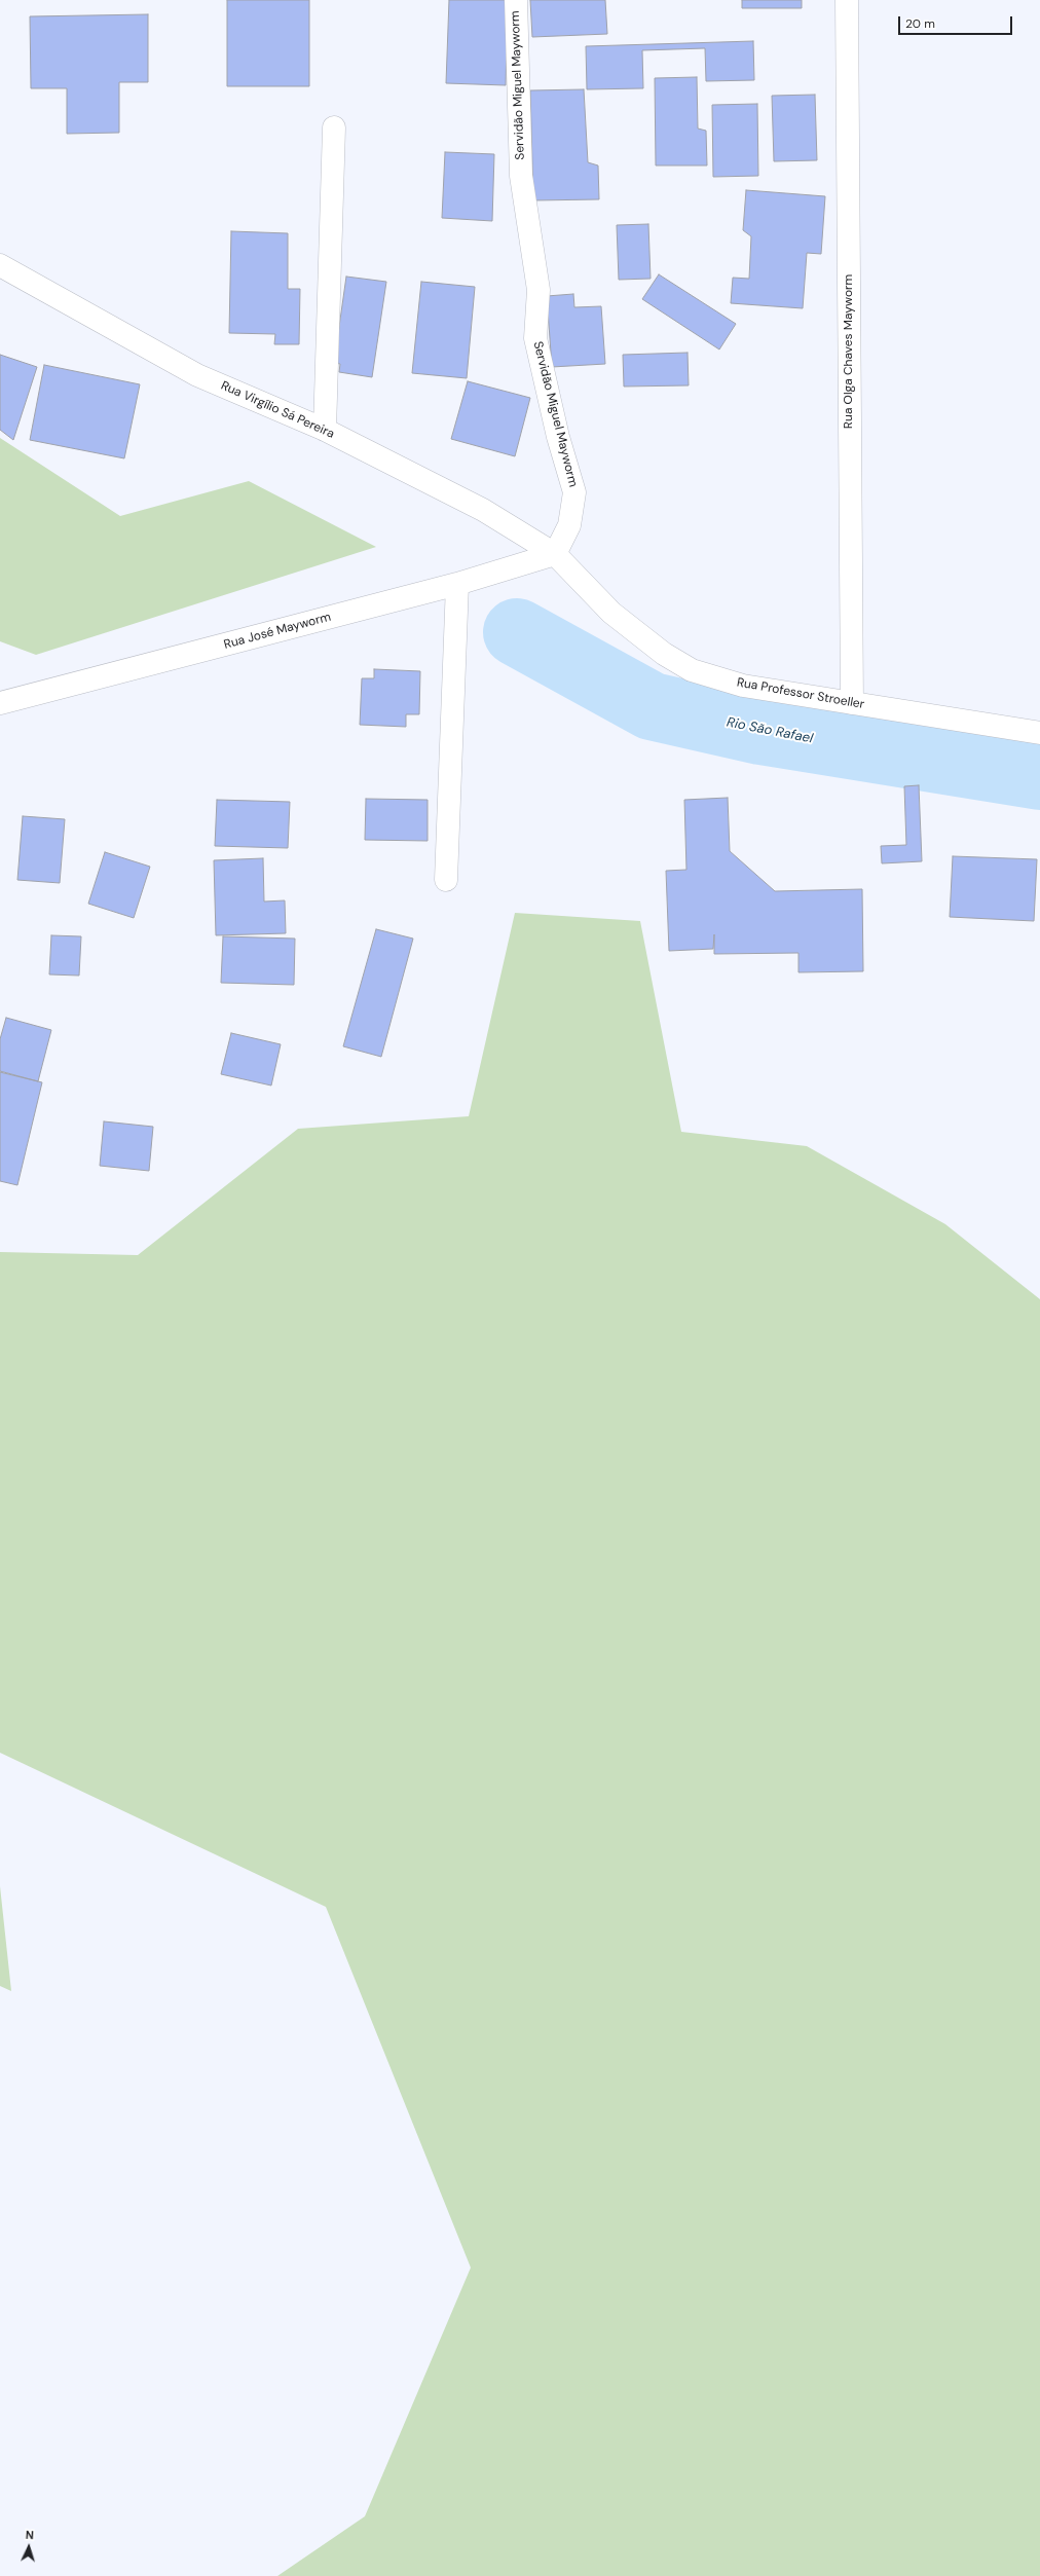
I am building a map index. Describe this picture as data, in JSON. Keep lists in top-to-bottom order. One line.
{"streets":{"street":["Servidão Miguel Mayworm","Rua Olga Chaves Mayworm","Rua Virgílio Sá Pereira","Rua José Mayworm","Rua Professor Stroeller"]},"crossings":[["Servidão Miguel Mayworm","Rua Virgílio Sá Pereira"],["Servidão Miguel Mayworm","Rua José Mayworm"],["Servidão Miguel Mayworm","Rua Professor Stroeller"],["Rua Olga Chaves Mayworm","Rua Professor Stroeller"],["Rua Virgílio Sá Pereira","Rua José Mayworm"],["Rua Virgílio Sá Pereira","Rua Professor Stroeller"],["Rua José Mayworm","Rua Professor Stroeller"]],"water":["Rio São Rafael"],"scale_bar":"20 m","north":"top"}
